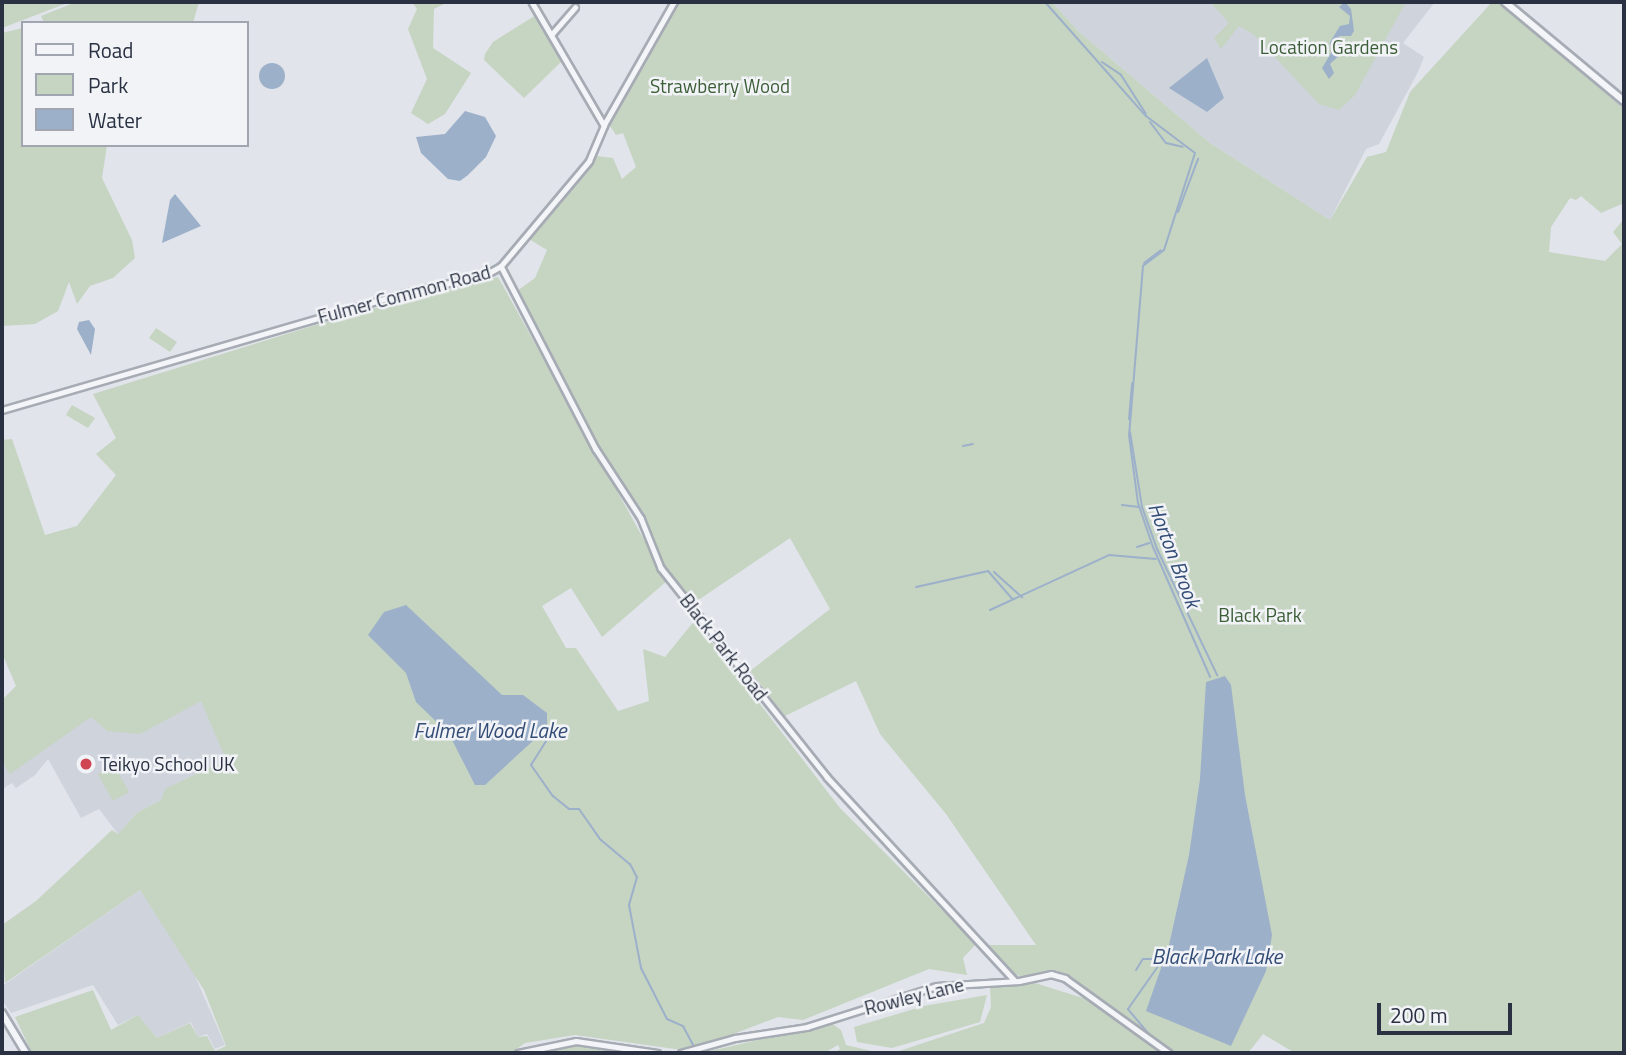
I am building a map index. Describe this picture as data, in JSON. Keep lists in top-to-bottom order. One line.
{"streets":{"street":["Fulmer Common Road","Black Park Road","Rowley Lane"]},"crossings":[["Fulmer Common Road","Black Park Road"],["Black Park Road","Rowley Lane"]],"water":["Horton Brook","Fulmer Wood Lake","Black Park Lake"],"parks":["Location Gardens","Strawberry Wood","Black Park"],"places":["Teikyo School UK"],"legend":["Road","Park","Water"],"scale_bar":"200 m"}
